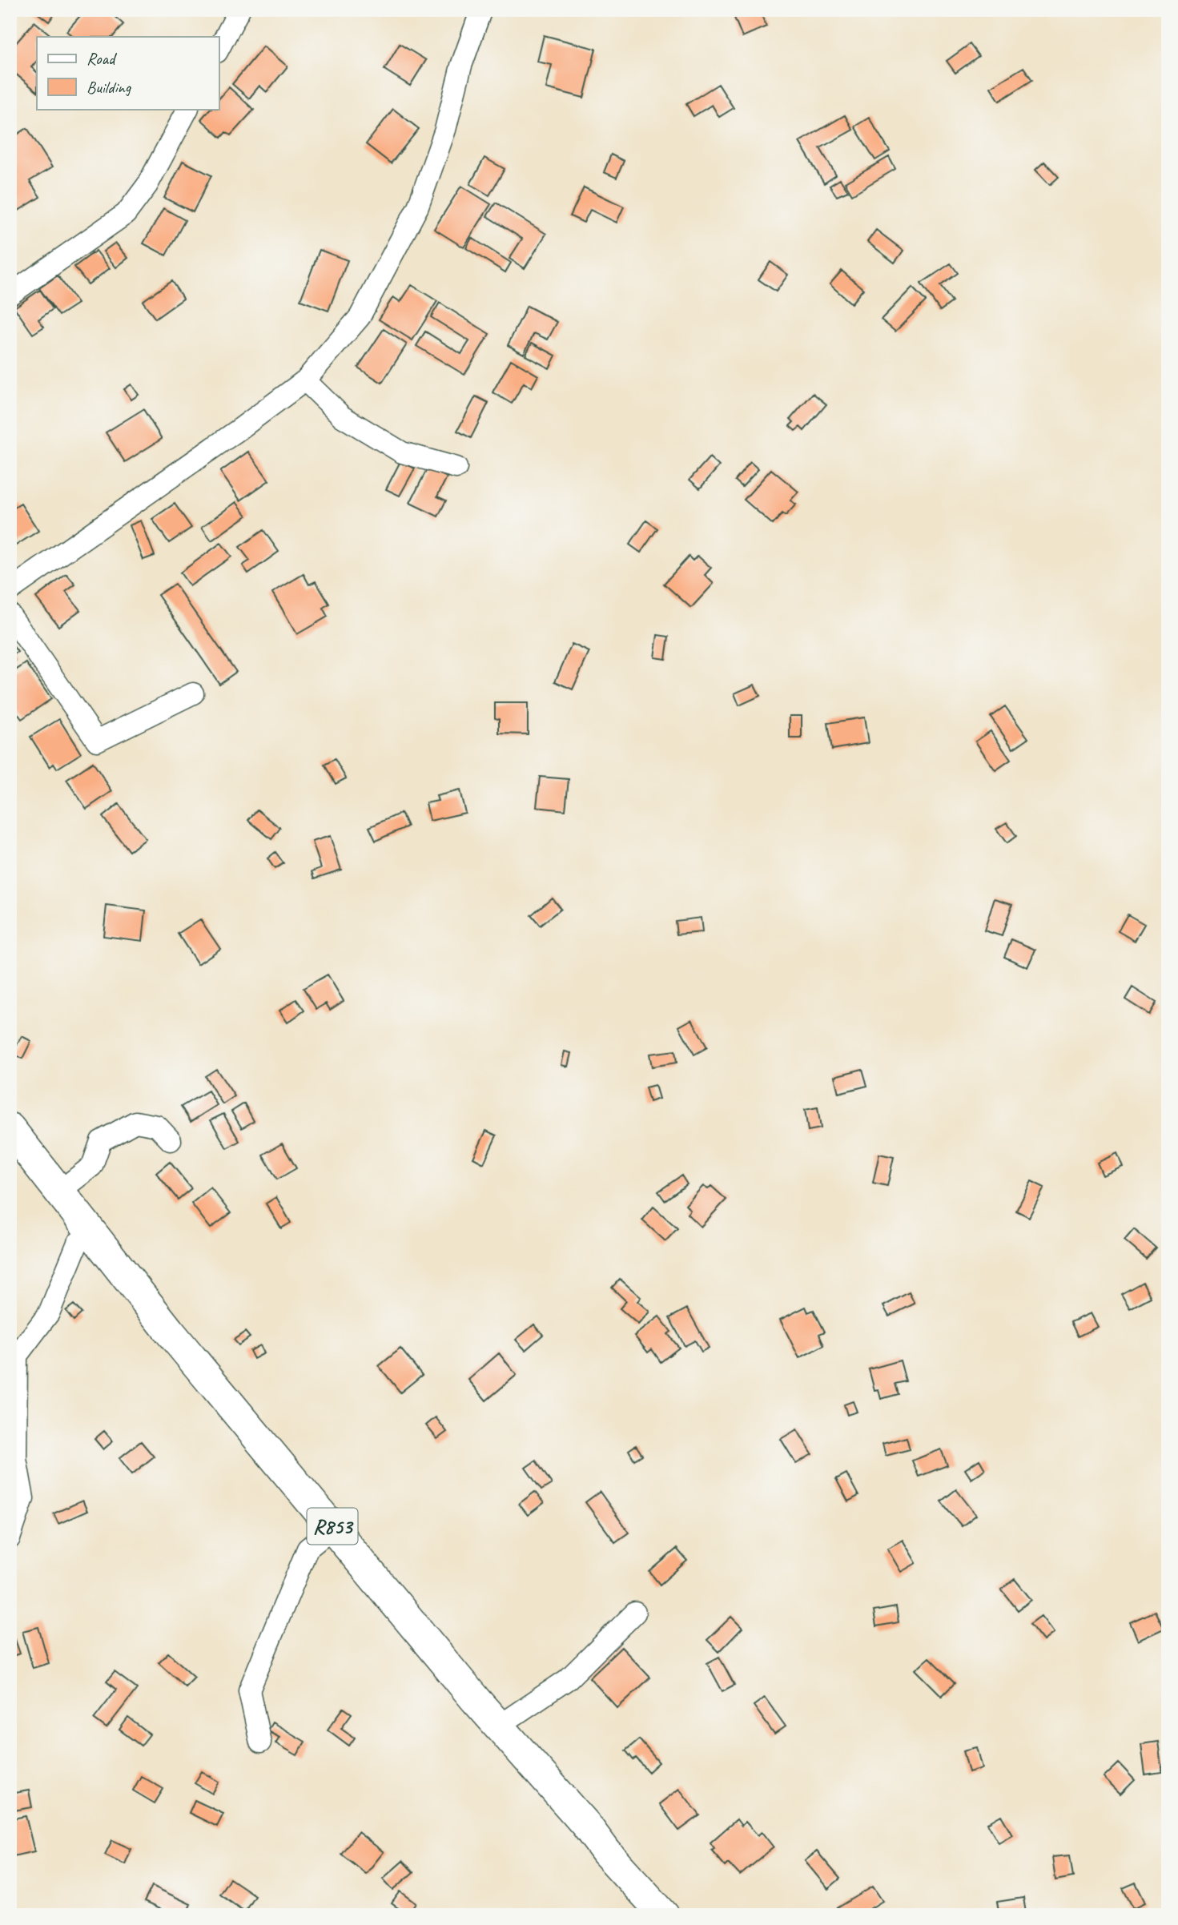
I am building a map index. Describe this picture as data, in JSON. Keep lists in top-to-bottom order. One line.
{"streets":{"main road":["R853"]},"legend":["Road","Building"]}
